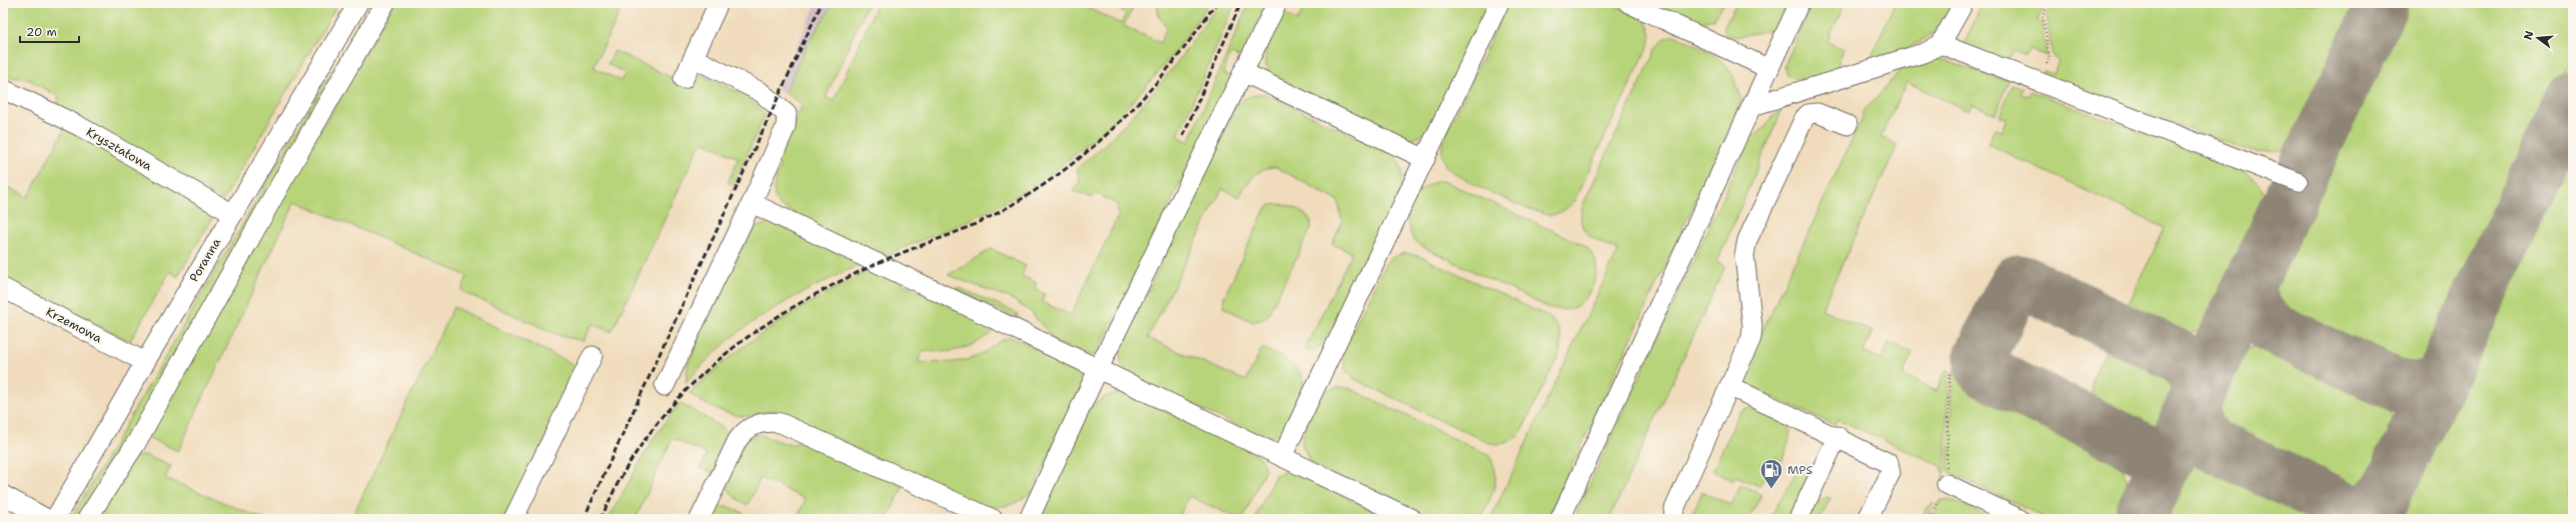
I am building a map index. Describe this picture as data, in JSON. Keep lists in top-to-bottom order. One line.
{"streets":{"street":["Kryształowa","Poranna","Krzemowa"]},"crossings":[["Kryształowa","Poranna"],["Poranna","Krzemowa"]],"places":{"fuel station":["MPS"]},"scale_bar":"20 m","north":"left"}
